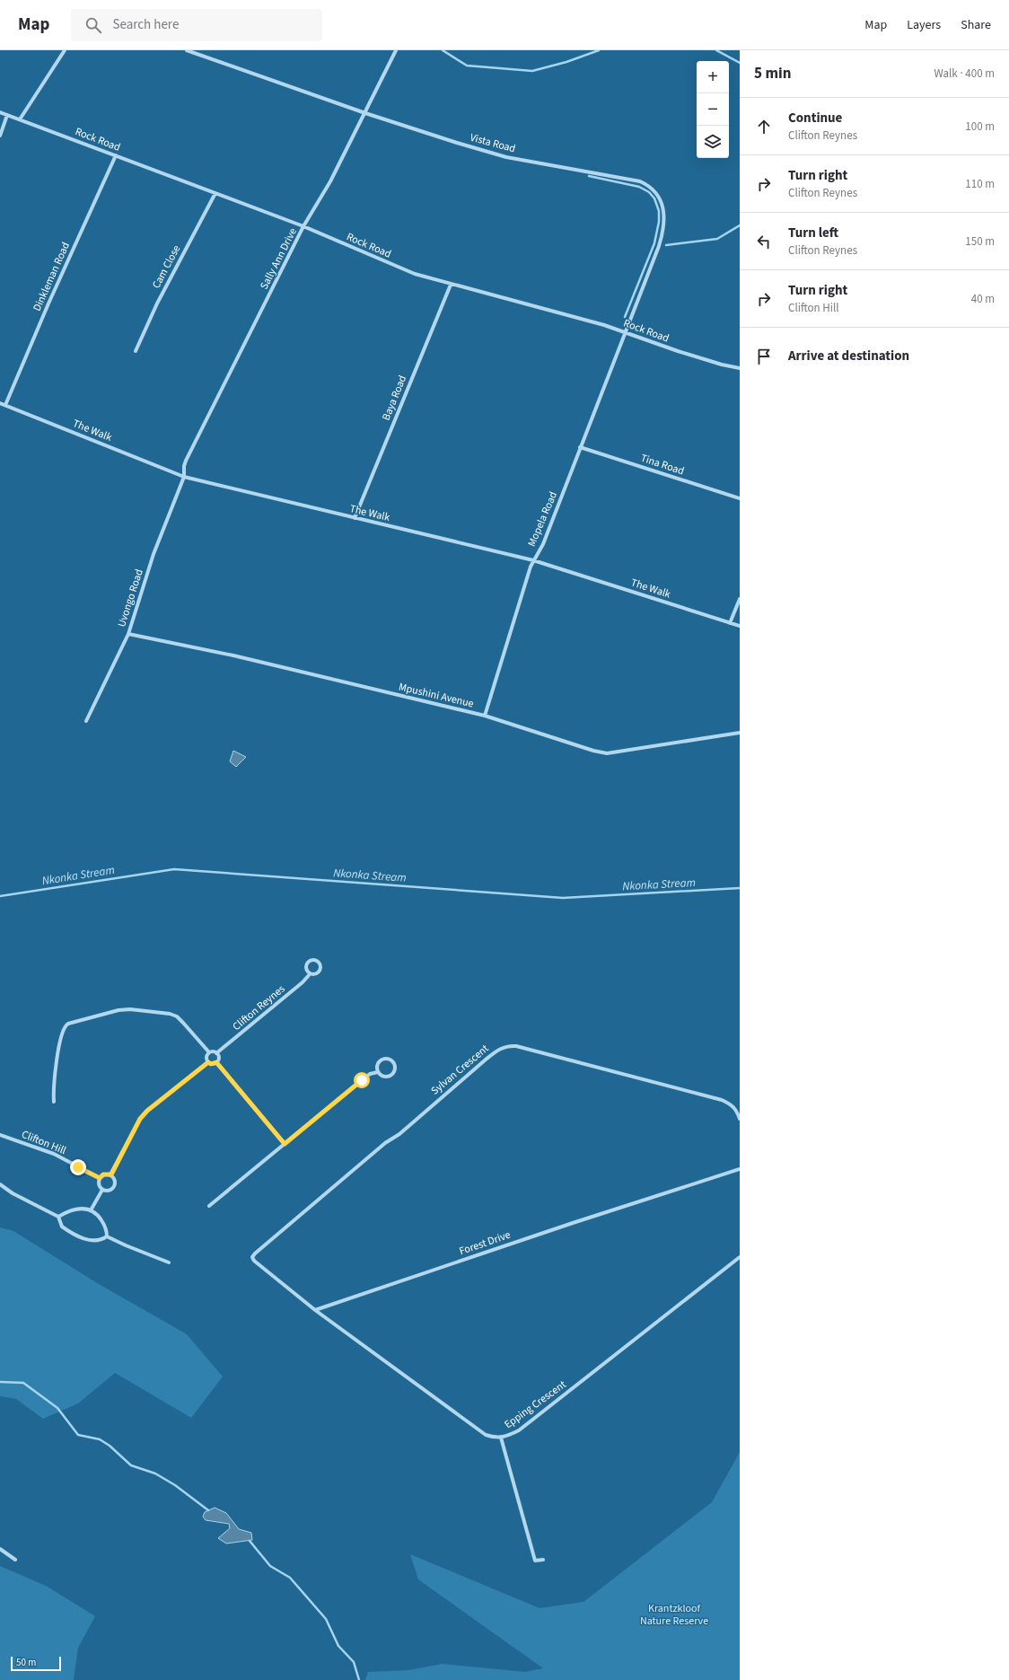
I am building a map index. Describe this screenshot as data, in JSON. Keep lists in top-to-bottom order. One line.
{"streets":{"street":["Rock Road","Vista Road","Sally Ann Drive","Cam Close","Dinkleman Road","Baya Road","The Walk","Tina Road","Mopela Road","Uvongo Road","Mpushini Avenue","Clifton Reynes","Sylvan Crescent","Clifton Hill","Forest Drive","Epping Crescent"]},"crossings":[["Rock Road","Vista Road"],["Rock Road","Sally Ann Drive"],["Rock Road","Cam Close"],["Rock Road","Dinkleman Road"],["Rock Road","Baya Road"],["Rock Road","Mopela Road"],["Vista Road","Sally Ann Drive"],["Vista Road","Mopela Road"],["Sally Ann Drive","The Walk"],["Sally Ann Drive","Uvongo Road"],["Dinkleman Road","The Walk"],["Baya Road","The Walk"],["The Walk","Mopela Road"],["The Walk","Uvongo Road"],["Tina Road","Mopela Road"],["Mopela Road","Mpushini Avenue"],["Uvongo Road","Mpushini Avenue"],["Sylvan Crescent","Forest Drive"],["Sylvan Crescent","Epping Crescent"],["Forest Drive","Epping Crescent"]],"water":["Nkonka Stream"],"parks":["Krantzkloof Nature Reserve"],"scale_bar":"50 m","page":{"header":"Map","search":"Search here","nav":["Map","Layers","Share"],"heading":["5 min","Walk · 400 m"],"map_buttons":["+","−"],"list":[["Continue","Clifton Reynes","100 m"],["Turn right","Clifton Reynes","110 m"],["Turn left","Clifton Reynes","150 m"],["Turn right","Clifton Hill","40 m"],"Arrive at destination"],"scale":"50 m"}}
